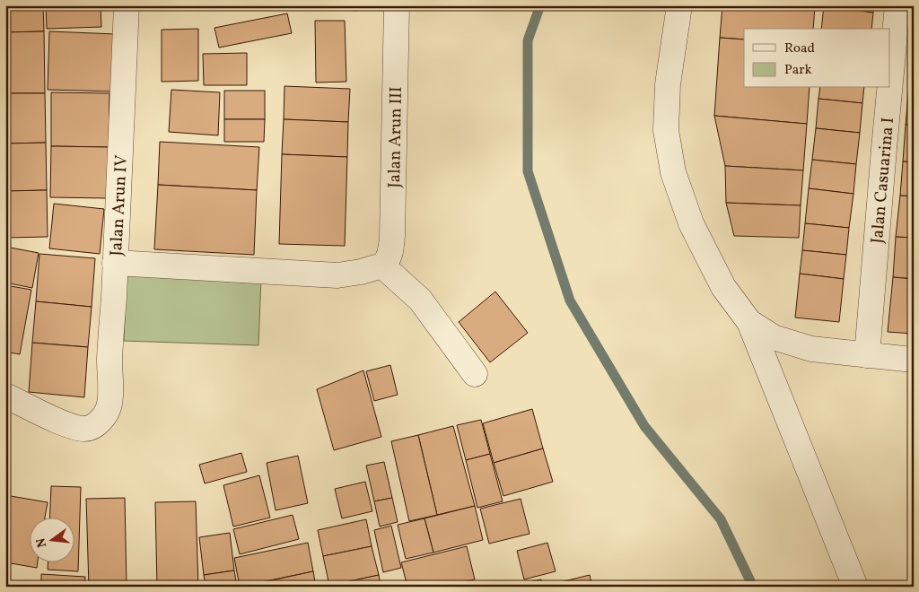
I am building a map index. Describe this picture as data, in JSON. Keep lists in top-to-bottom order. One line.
{"streets":{"street":["Jalan Arun III","Jalan Casuarina I","Jalan Arun IV"]},"legend":["Road","Park"],"north":"left"}
